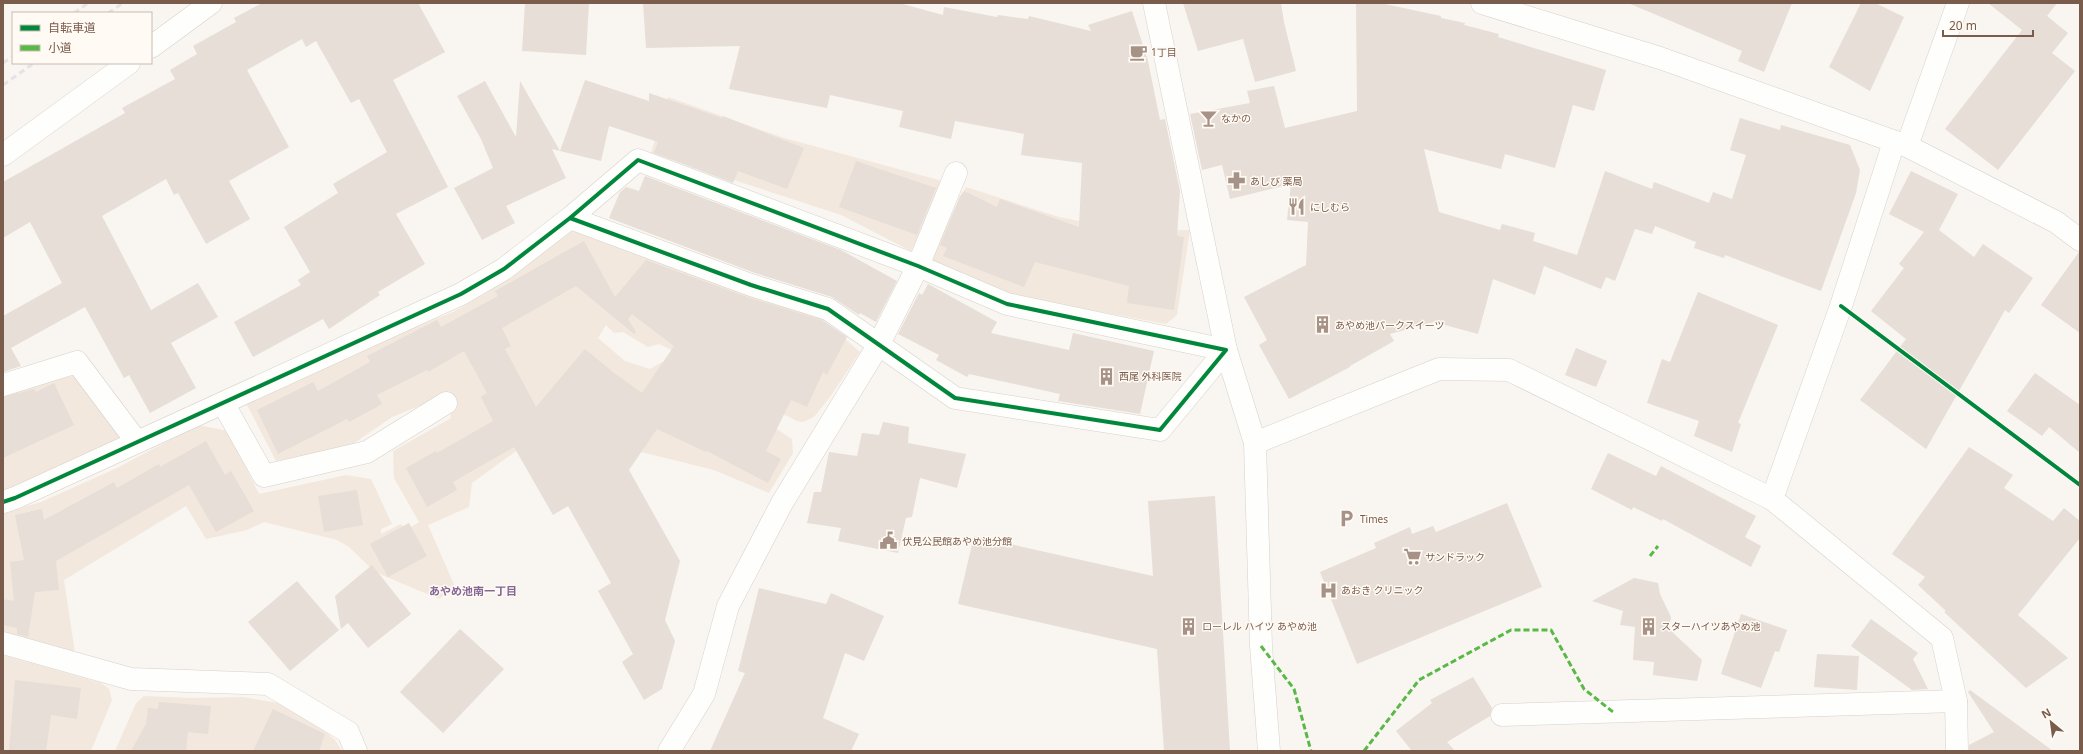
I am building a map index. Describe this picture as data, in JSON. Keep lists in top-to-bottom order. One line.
{"districts":["あやめ池南一丁目"],"places":{"cafe":["1丁目"],"bar":["なかの"],"pharmacy":["あしび 薬局"],"restaurant":["にしむら"],"building":["あやめ池パークスイーツ","西尾 外科医院","ローレル ハイツ あやめ池","スターハイツあやめ池"],"parking":["Times"],"public building":["伏見公民館あやめ池分館"],"supermarket":["サンドラック"],"hospital":["あおき クリニック"]},"legend":["自転車道","小道"],"scale_bar":"20 m","north":"top left"}
